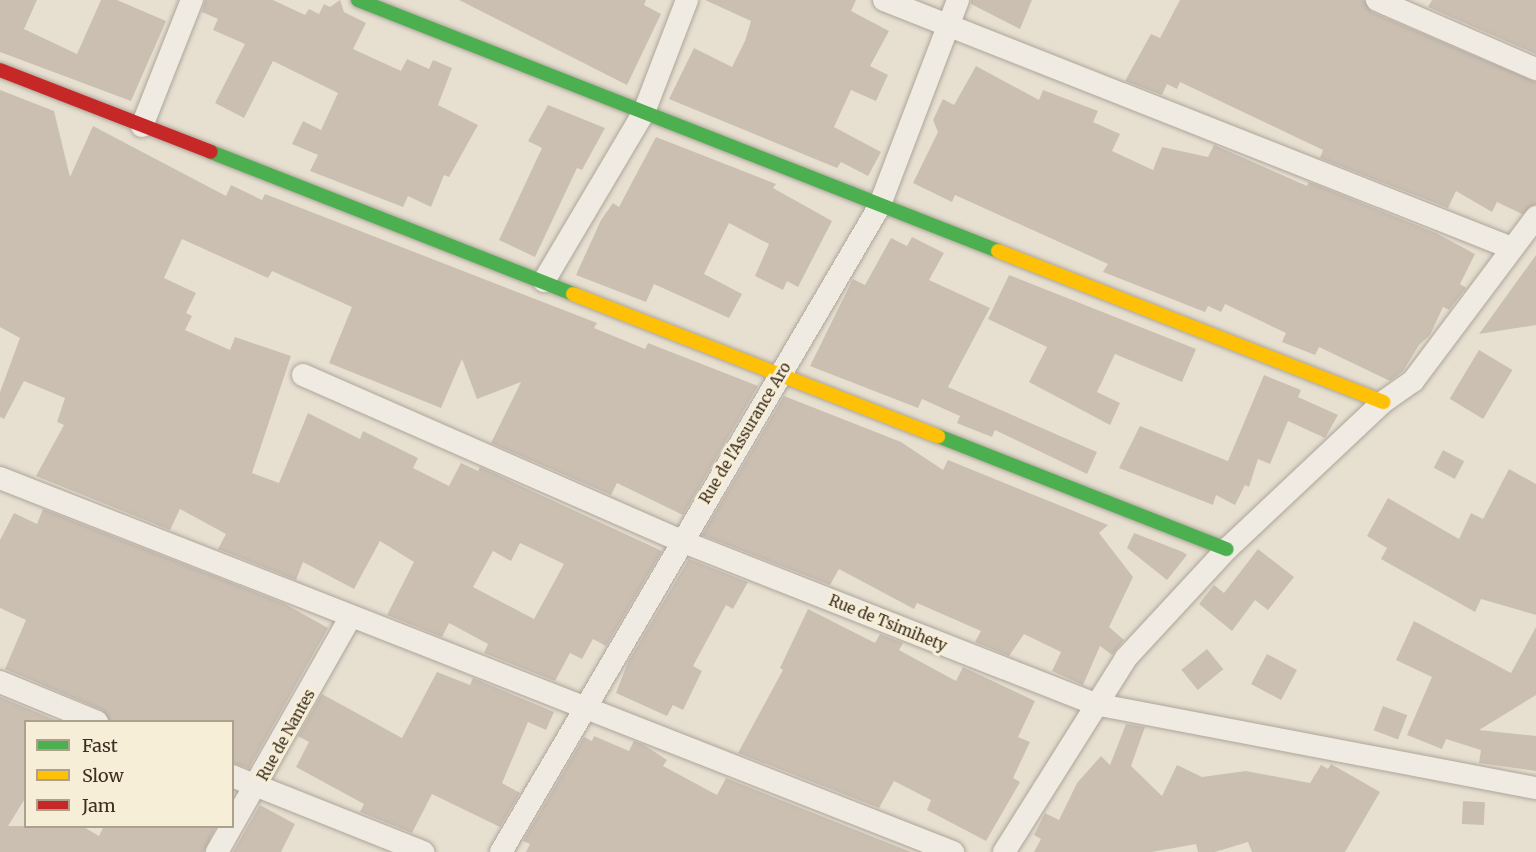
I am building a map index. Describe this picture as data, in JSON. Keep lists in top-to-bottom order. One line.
{"streets":{"street":["Rue de l'Assurance Aro","Rue de Tsimihety","Rue de Nantes"]},"crossings":[["Rue de l'Assurance Aro","Rue de Tsimihety"]],"legend":["Fast","Slow","Jam"]}
